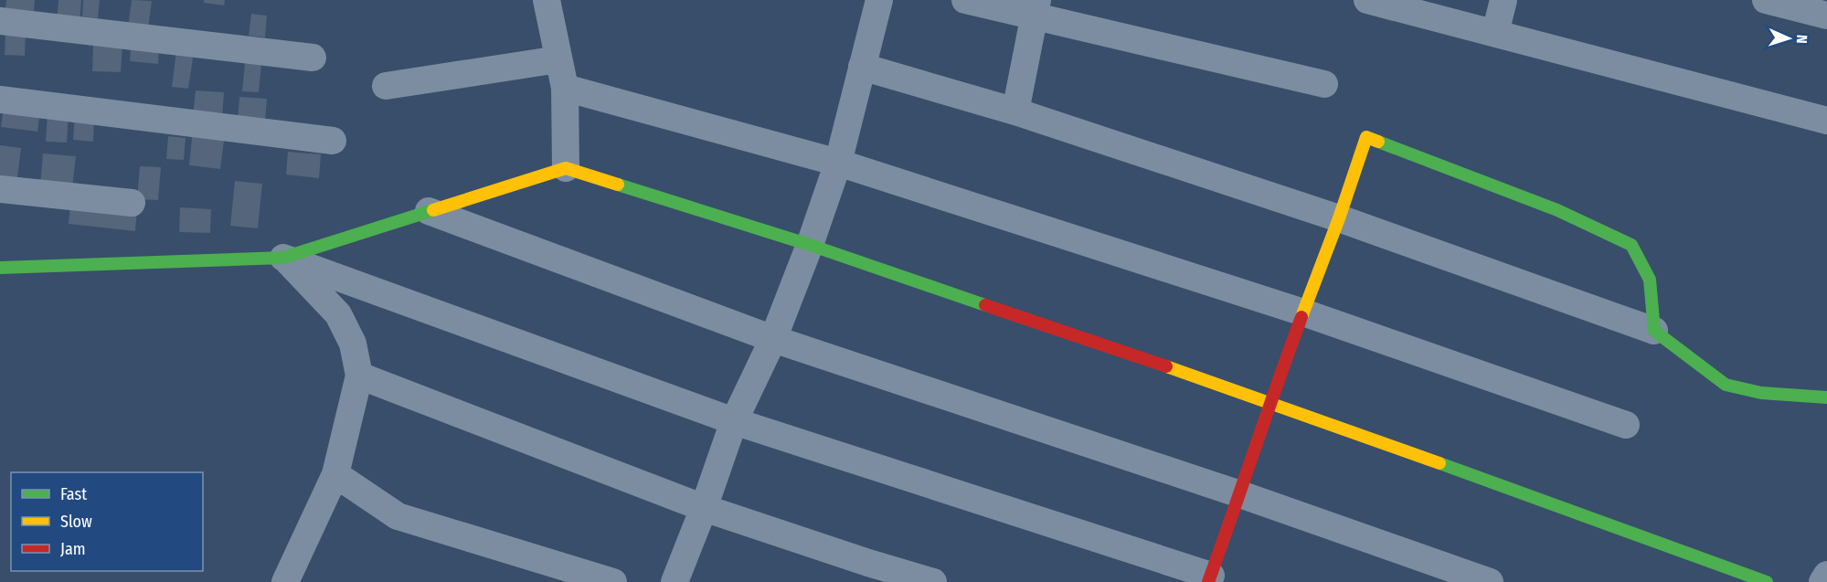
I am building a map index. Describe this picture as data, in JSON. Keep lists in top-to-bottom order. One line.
{"legend":["Fast","Slow","Jam"],"north":"right"}
